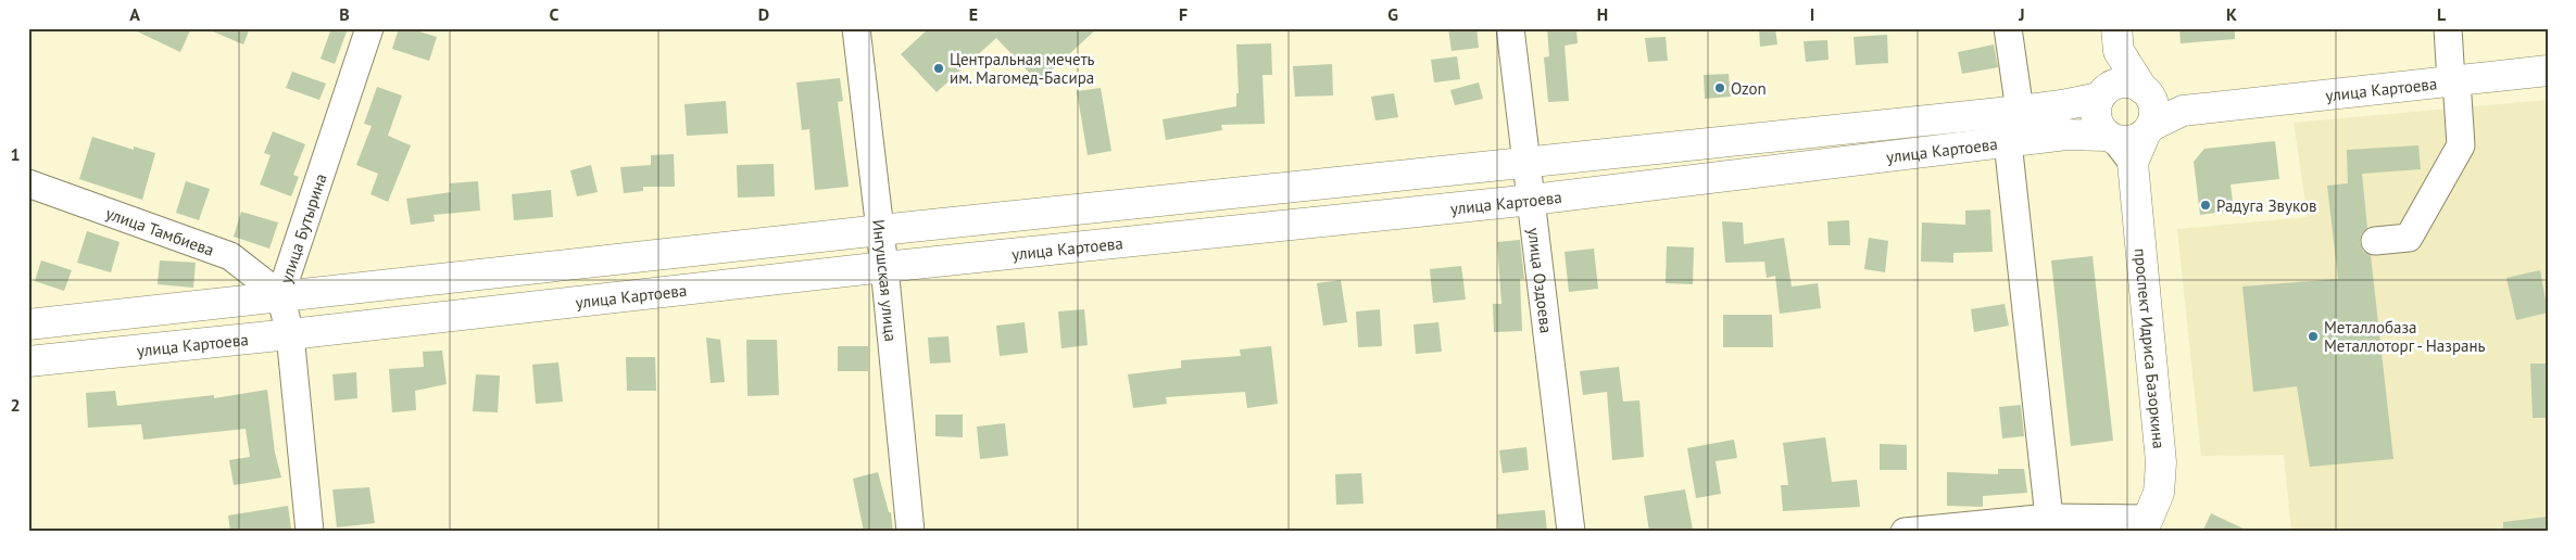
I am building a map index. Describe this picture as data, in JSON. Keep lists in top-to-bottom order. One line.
{"streets":{"main road":["улица Картоева","проспект Идриса Базоркина"],"street":["улица Бутырина","улица Тамбиева","Ингушская улица","улица Оздоева"]},"crossings":[["улица Картоева","улица Бутырина"],["улица Картоева","улица Тамбиева"],["улица Картоева","Ингушская улица"],["улица Картоева","улица Оздоева"],["улица Картоева","проспект Идриса Базоркина"],["улица Бутырина","улица Тамбиева"]],"places":["Центральная мечеть им. Магомед-Басира","Ozon","Радуга Звуков","Металлобаза Металлоторг - Назрань"],"grid":{"columns":["A","B","C","D","E","F","G","H","I","J","K","L"],"rows":["1","2"]}}
